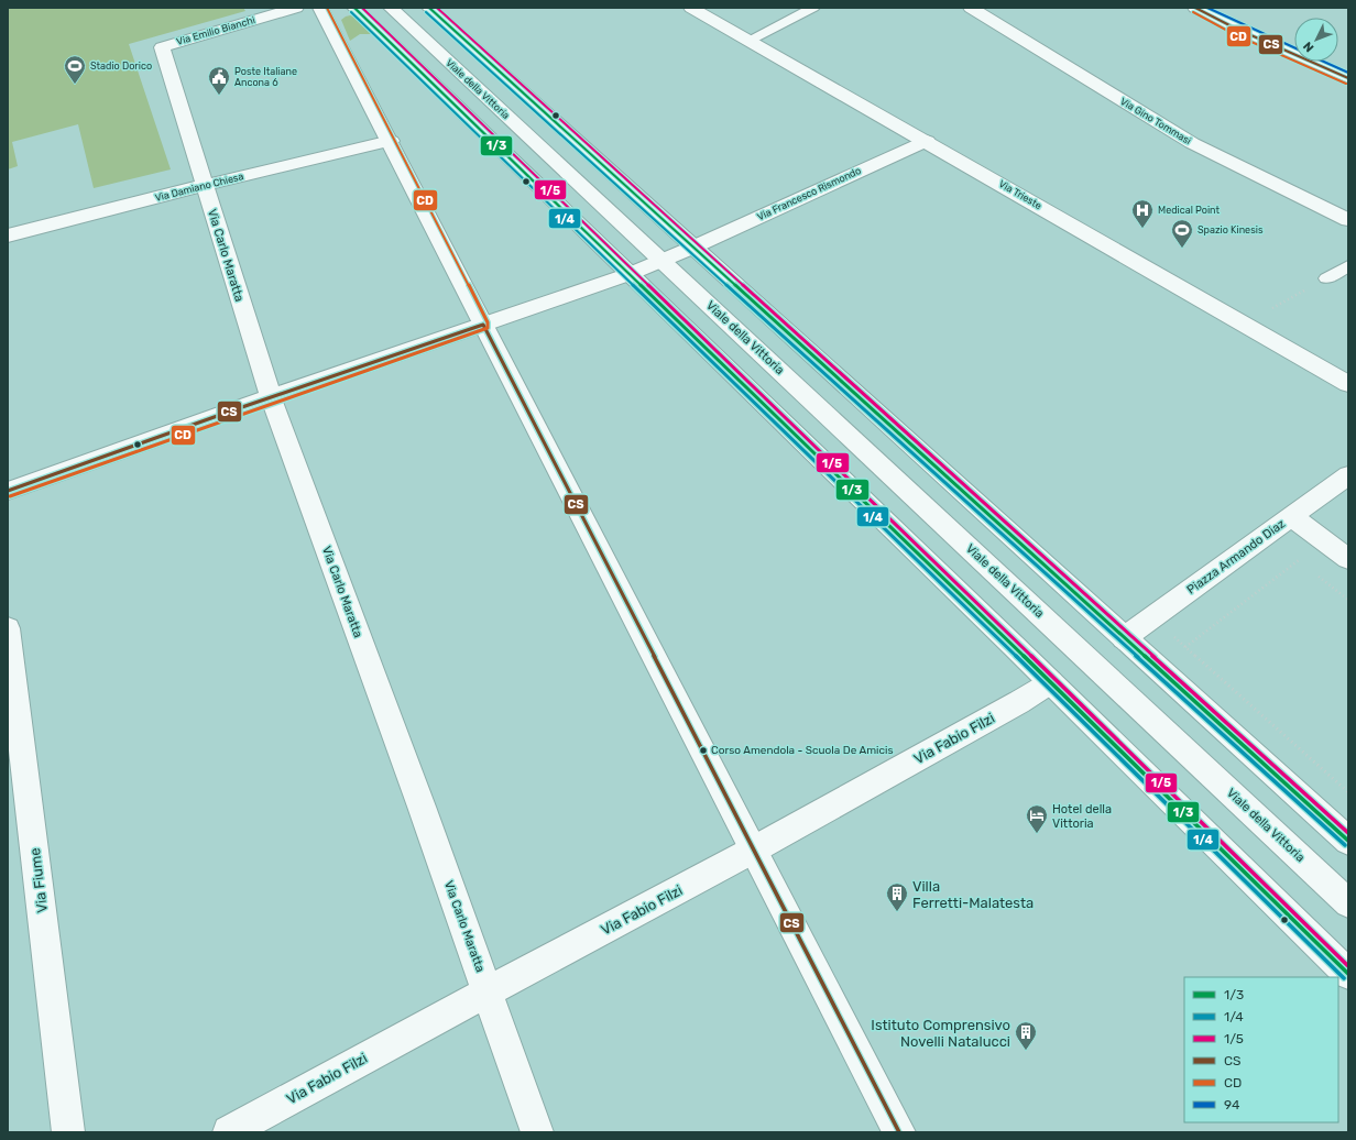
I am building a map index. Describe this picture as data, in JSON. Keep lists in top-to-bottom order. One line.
{"streets":{"street":["Via Emilio Bianchi","Viale della Vittoria","Via Gino Tommasi","Via Damiano Chiesa","Via Francesco Rismondo","Via Trieste","Via Carlo Maratta","Piazza Armando Diaz","Via Fabio Filzi","Via Fiume"]},"crossings":[["Via Emilio Bianchi","Via Carlo Maratta"],["Via Damiano Chiesa","Via Carlo Maratta"],["Via Francesco Rismondo","Via Trieste"],["Via Carlo Maratta","Via Fabio Filzi"]],"places":{"sports":["Stadio Dorico","Spazio Kinesis"],"public building":["Poste Italiane Ancona 6"],"hospital":["Medical Point"],"other":["Corso Amendola - Scuola De Amicis"],"hotel":["Hotel della Vittoria"],"building":["Villa Ferretti-Malatesta","Istituto Comprensivo Novelli Natalucci"]},"lines":["transit line 1/3","transit line 1/5","transit line CS","transit line CD","transit line 94","transit line 1/4"],"legend":["1/3","1/4","1/5","CS","CD","94"],"north":"bottom left"}
